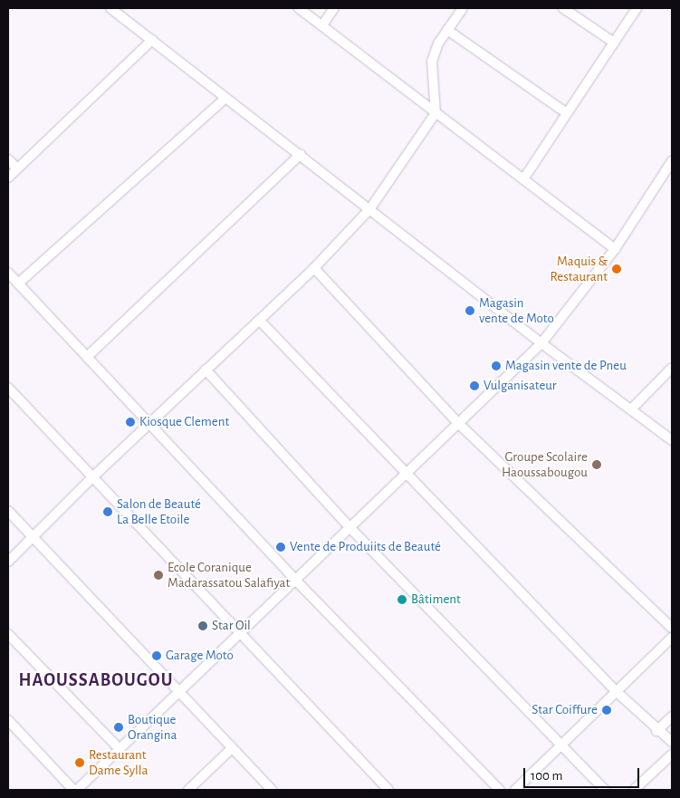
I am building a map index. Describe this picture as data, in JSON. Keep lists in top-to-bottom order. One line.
{"districts":["HAOUSSABOUGOU"],"places":["Maquis & Restaurant","Magasin vente de Moto","Magasin vente de Pneu","Vulganisateur","Kiosque Clement","Groupe Scolaire Haoussabougou","Salon de Beauté La Belle Etoile","Vente de Produiits de Beauté","Ecole Coranique Madarassatou Salafiyat","Bâtiment","Star Oil","Garage Moto","Star Coiffure","Boutique Orangina","Restaurant Dame Sylla"],"scale_bar":"100 m"}
